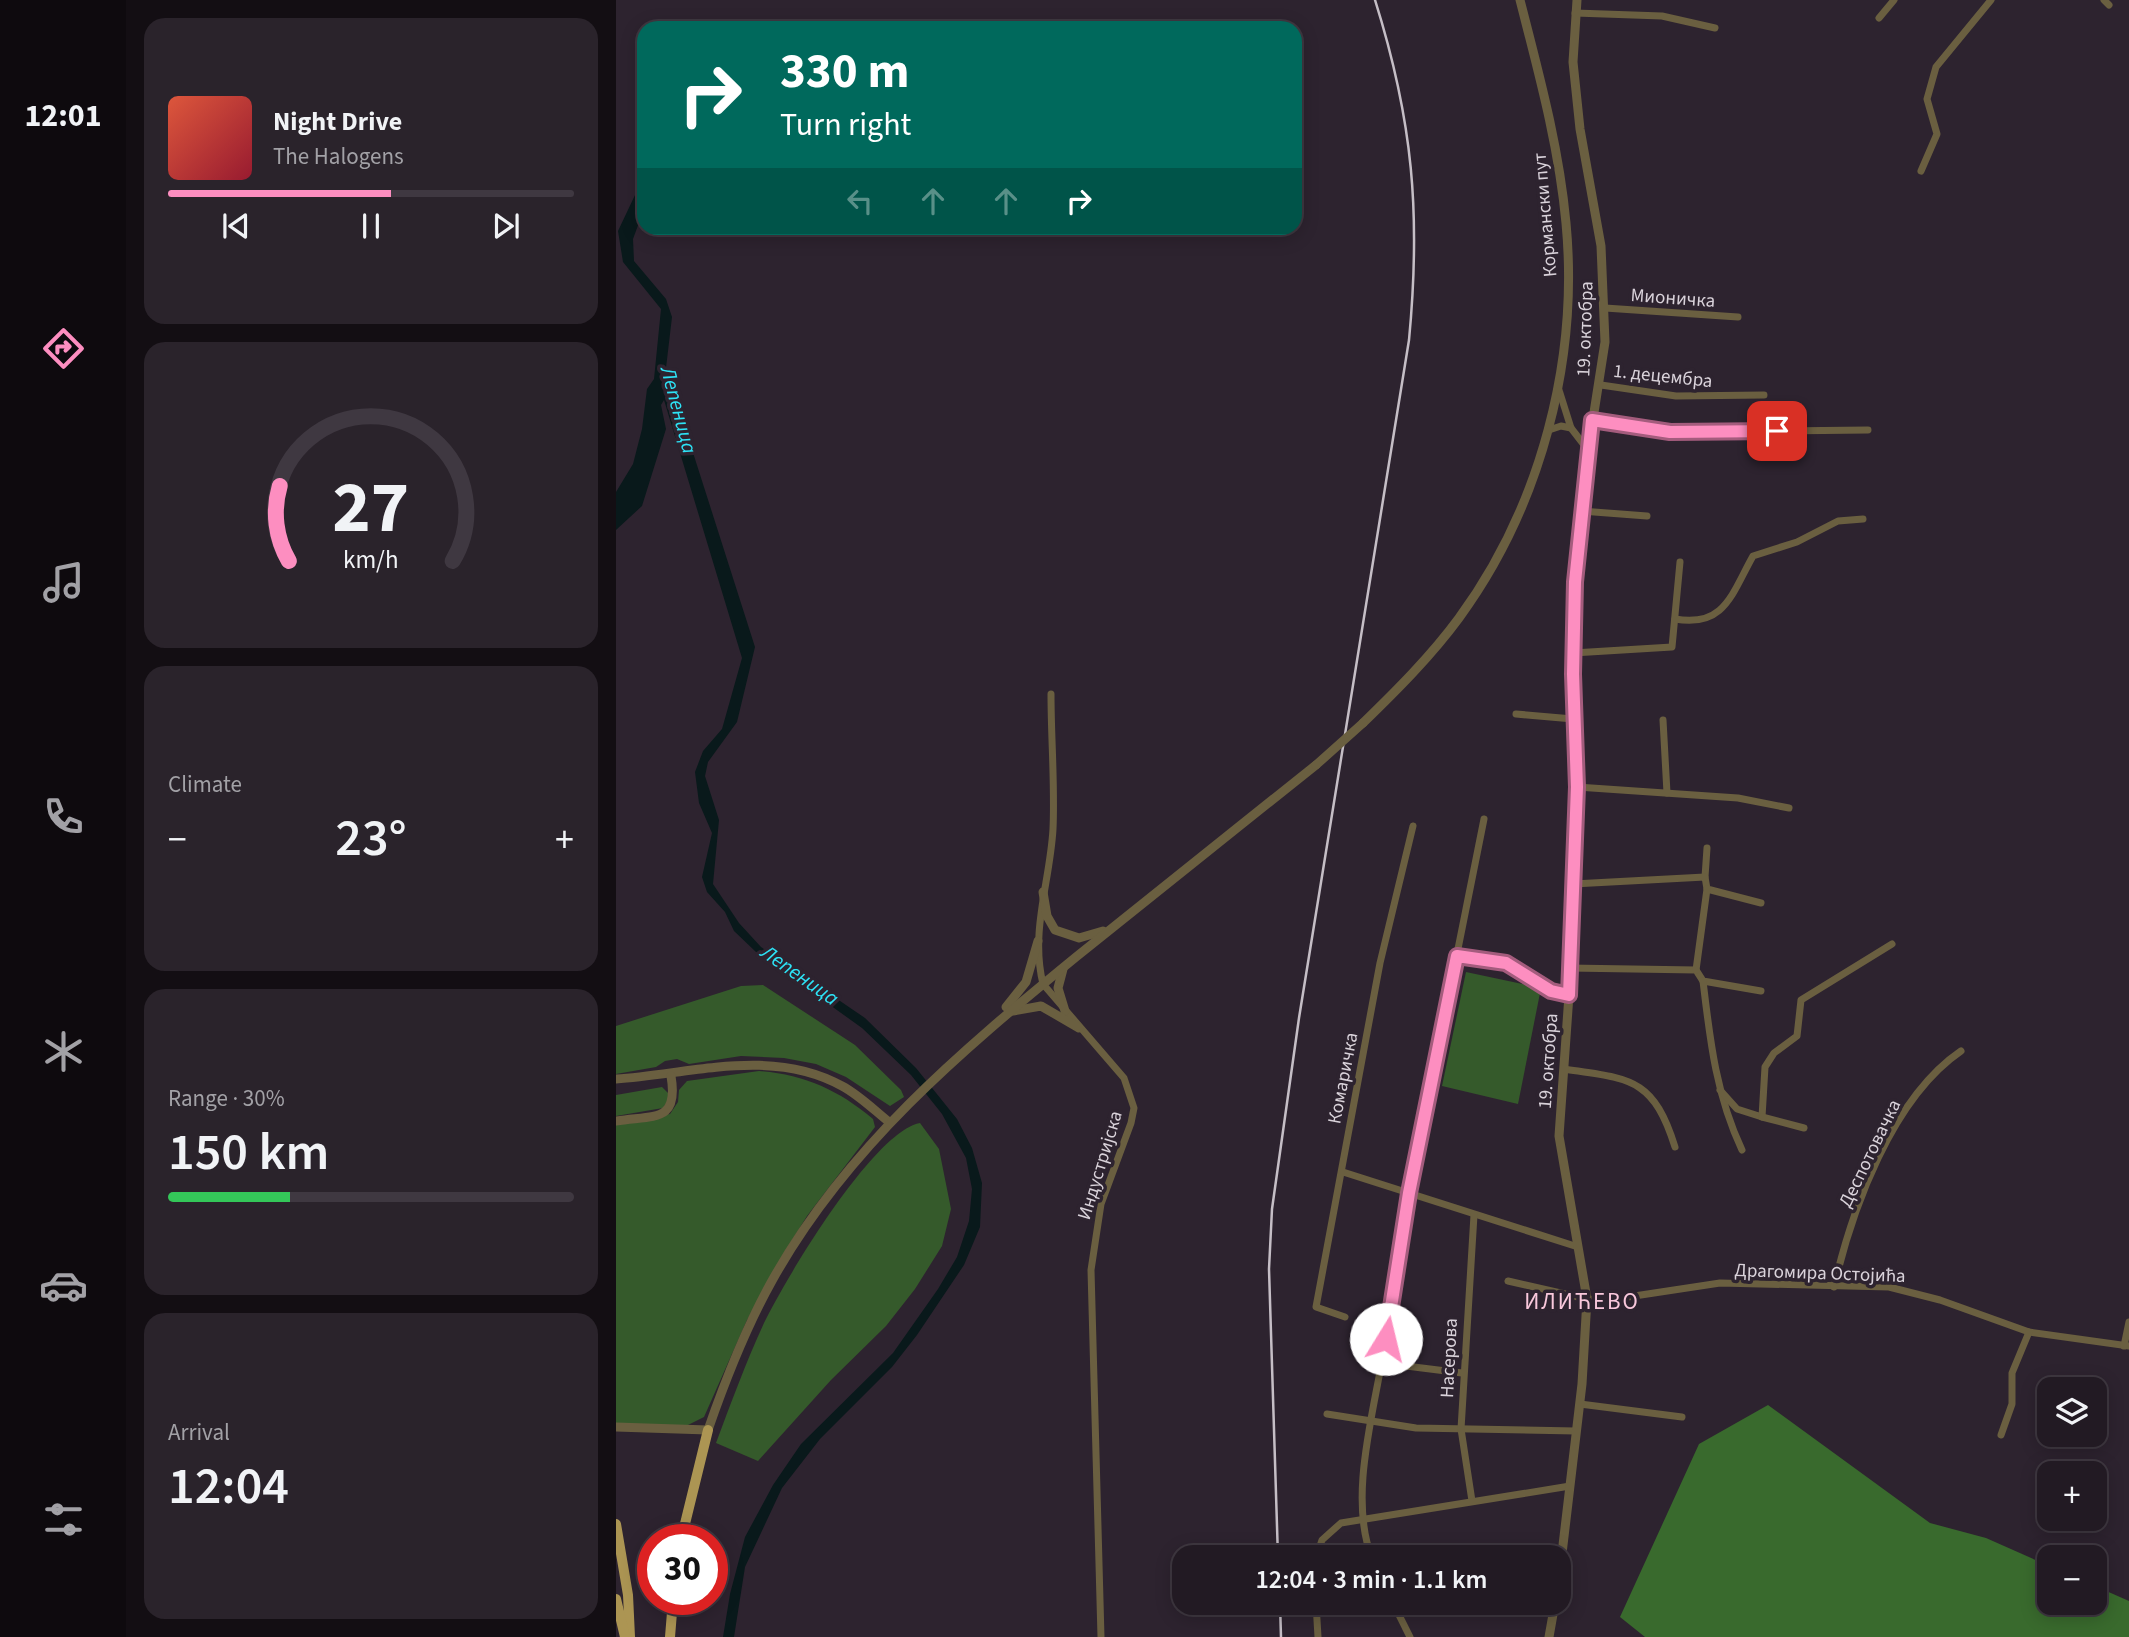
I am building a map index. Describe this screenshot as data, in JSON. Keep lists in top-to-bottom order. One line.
{"streets":{"street":["Кормански пут","Мионичка","19. октобра","1. децембра","Комаричка","Деспотовачка","Индустријска","Драгомира Остојића","Насерова"]},"crossings":[["Кормански пут","Индустријска"],["Мионичка","19. октобра"],["19. октобра","1. децембра"],["19. октобра","Драгомира Остојића"],["Деспотовачка","Драгомира Остојића"]],"districts":["ИЛИЋЕВО"],"water":["Лепеница"],"page":{"tabs":"12:01","turn":["330 m","Turn right"],"song":["Night Drive","The Halogens"],"tile":["Climate",["Range · 30%","150 km"],["Arrival","12:04"]],"heat":["−","23°","+"],"map_buttons":["+","−"],"limit":"30","trip":"12:04 · 3 min · 1.1 km","gauge":["27","km/h"]}}
